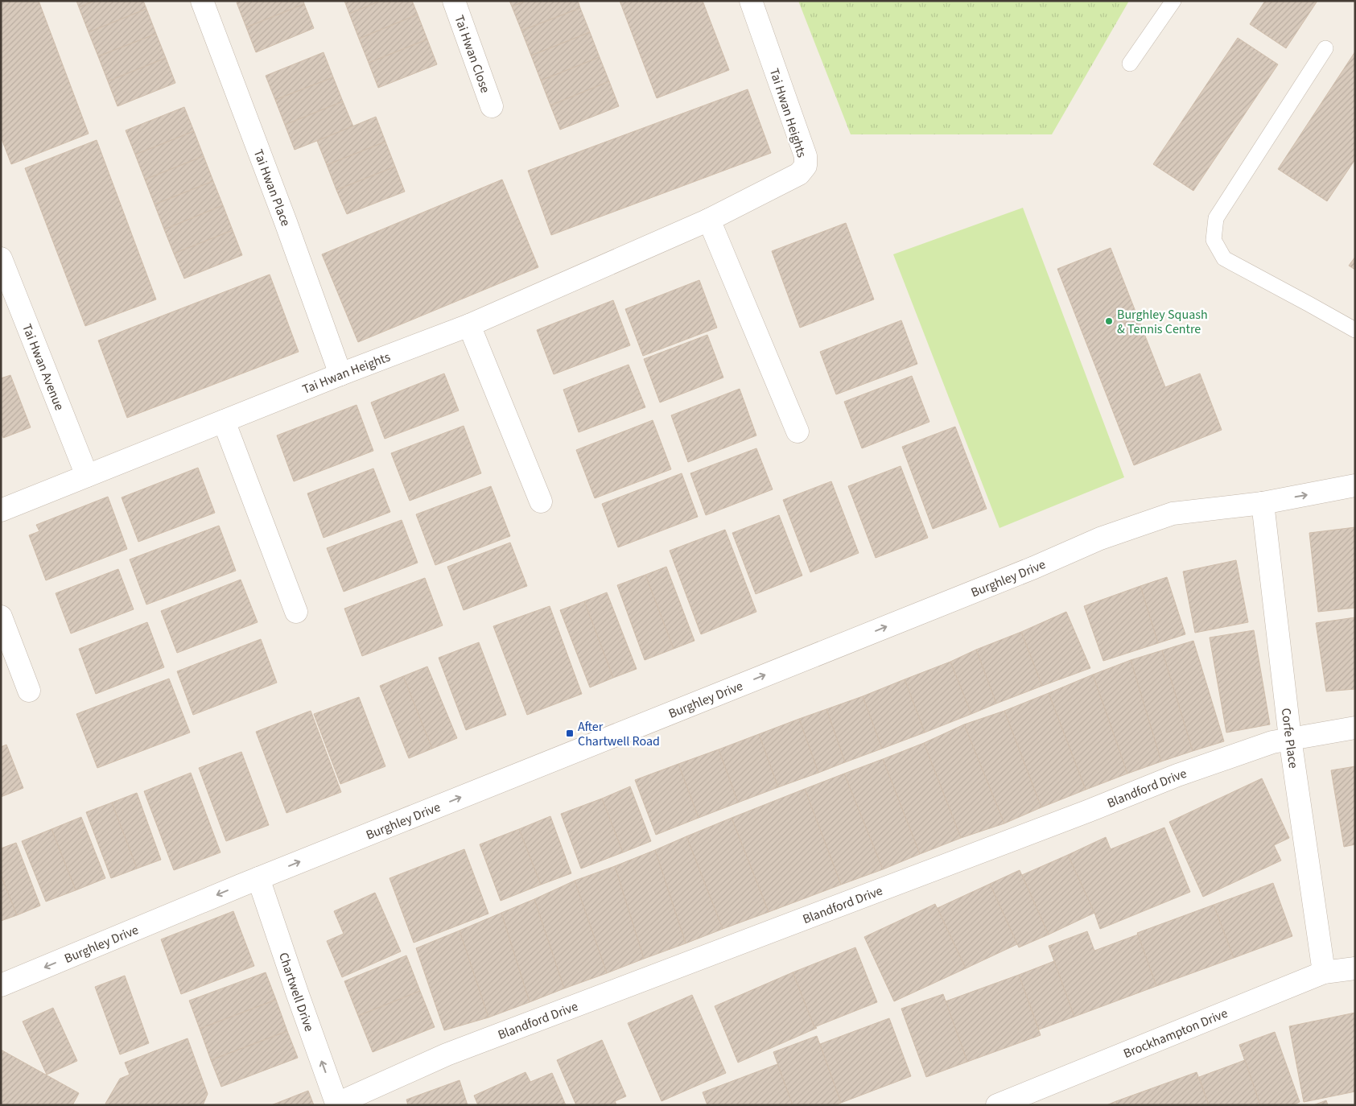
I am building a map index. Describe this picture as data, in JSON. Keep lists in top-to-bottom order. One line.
{"streets":{"street":["Tai Hwan Close","Tai Hwan Heights","Tai Hwan Place","Tai Hwan Avenue","Burghley Drive","Corfe Place","Blandford Drive","Chartwell Drive","Brockhampton Drive"]},"crossings":[["Tai Hwan Heights","Tai Hwan Place"],["Tai Hwan Heights","Tai Hwan Avenue"],["Burghley Drive","Corfe Place"],["Burghley Drive","Chartwell Drive"],["Corfe Place","Blandford Drive"],["Corfe Place","Brockhampton Drive"],["Blandford Drive","Chartwell Drive"]],"one_way":["Chartwell Drive"],"places":{"other":["Burghley Squash & Tennis Centre"],"transit":["After Chartwell Road"]}}
